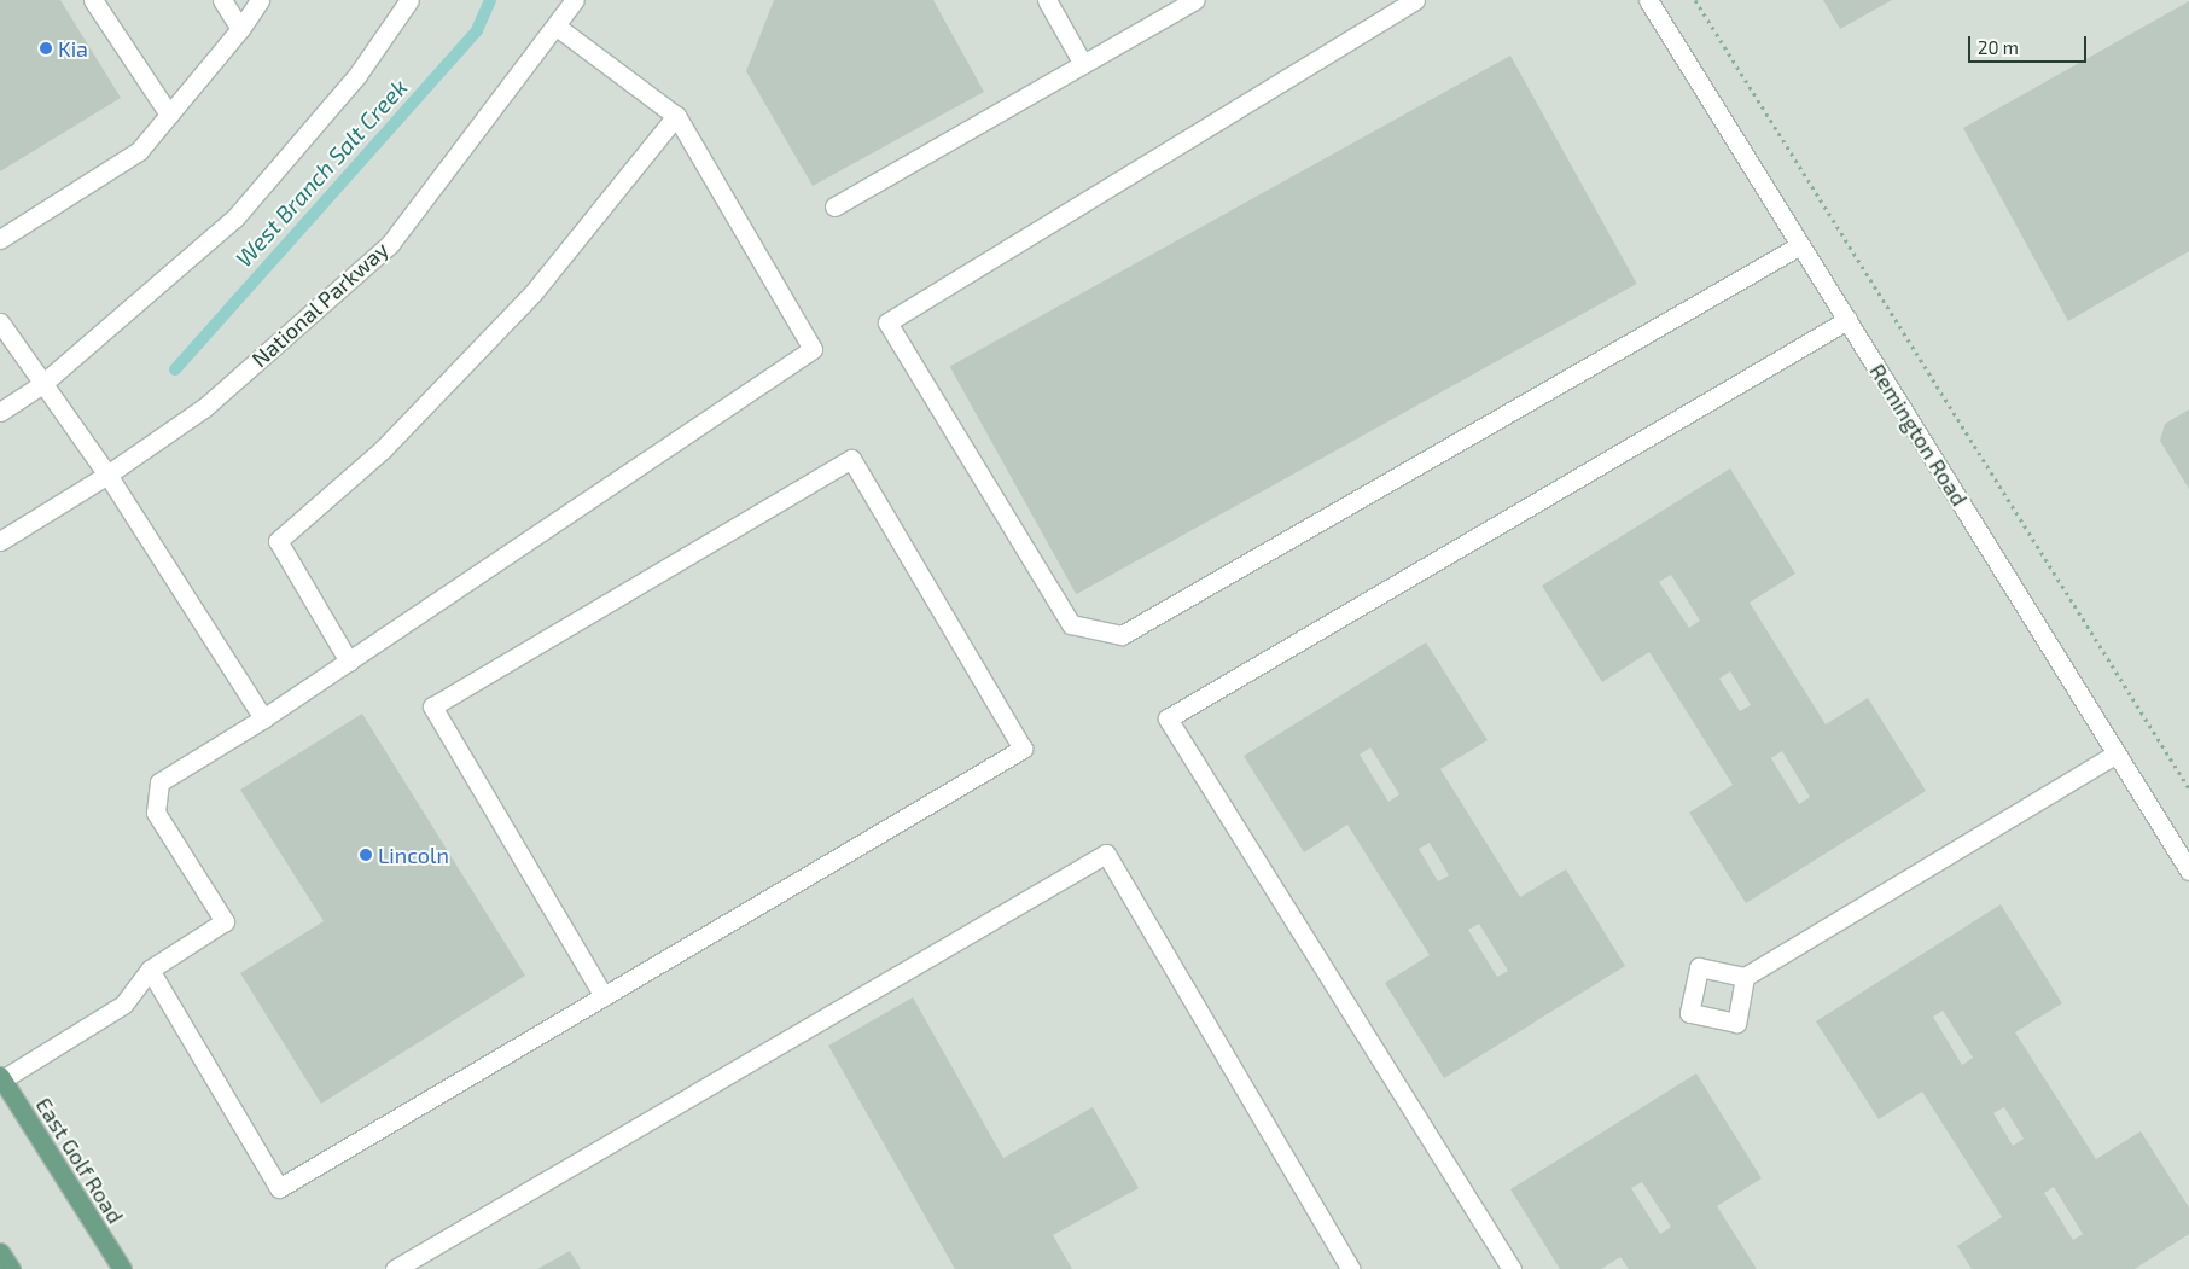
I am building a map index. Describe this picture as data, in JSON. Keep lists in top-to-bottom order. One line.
{"streets":{"main road":["East Golf Road"],"street":["National Parkway","Remington Road"]},"water":["West Branch Salt Creek"],"places":["Kia","Lincoln"],"scale_bar":"20 m"}
